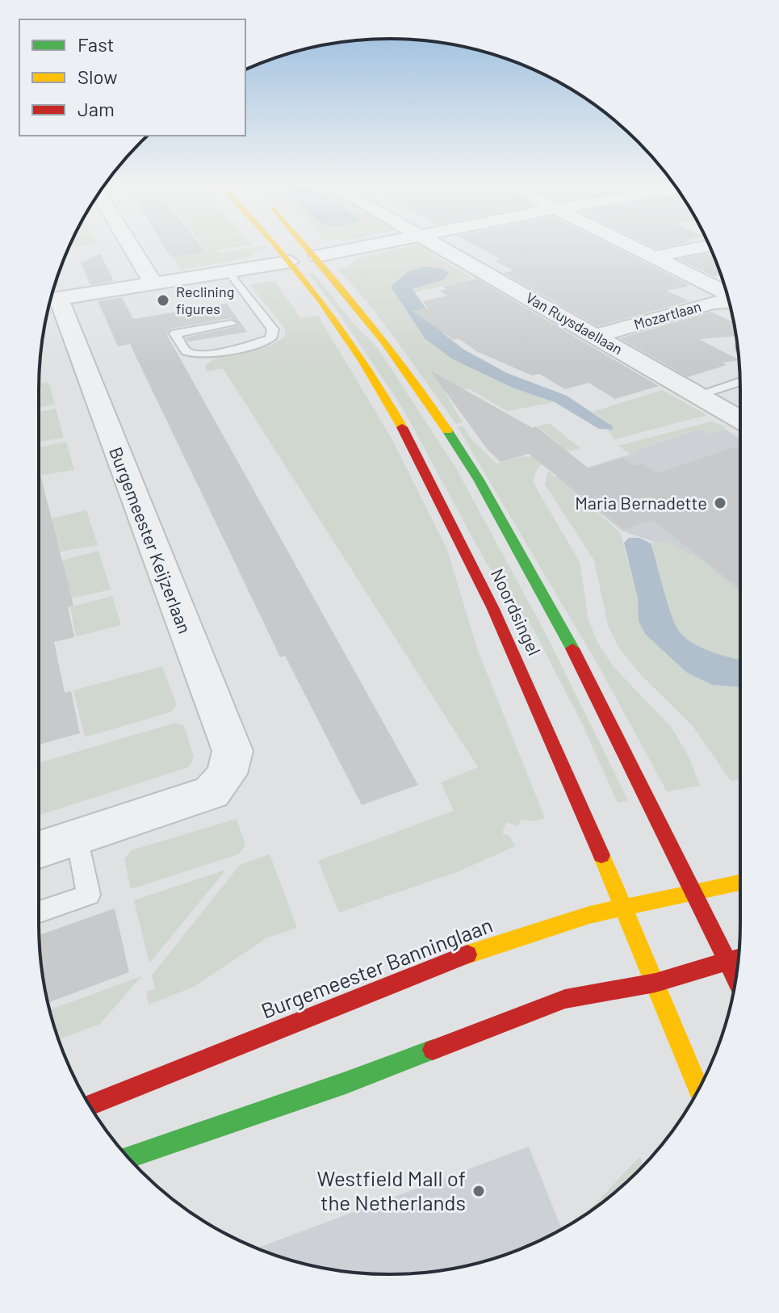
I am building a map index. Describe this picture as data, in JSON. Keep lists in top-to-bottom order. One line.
{"streets":{"main road":["Noordsingel","Burgemeester Banninglaan"],"street":["Mozartlaan","Van Ruysdaellaan","Burgemeester Keijzerlaan"]},"crossings":[["Mozartlaan","Van Ruysdaellaan"],["Noordsingel","Burgemeester Banninglaan"]],"places":["Reclining figures","Maria Bernadette","Westfield Mall of the Netherlands"],"legend":["Fast","Slow","Jam"]}
